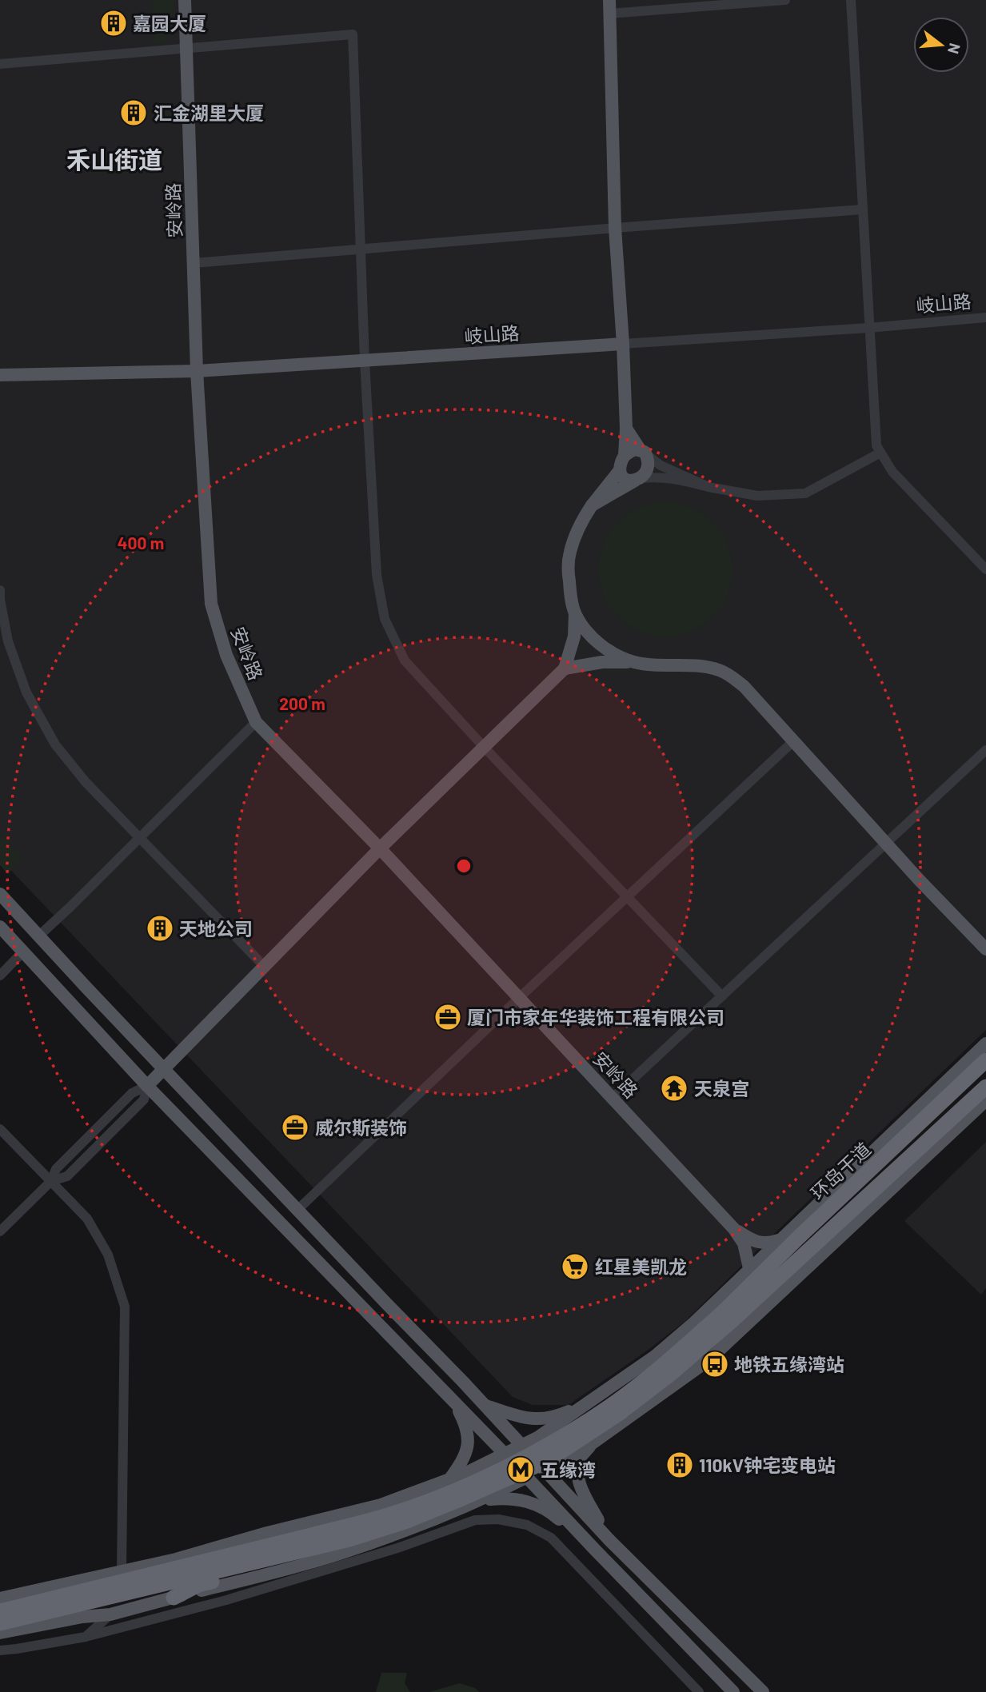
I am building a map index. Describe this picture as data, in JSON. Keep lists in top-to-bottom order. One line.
{"streets":{"highway":["环岛干道"],"main road":["安岭路","岐山路"]},"crossings":[["安岭路","岐山路"]],"districts":["禾山街道"],"places":{"building":["嘉园大厦","汇金湖里大厦","天地公司","110kV钟宅变电站"],"office":["厦门市家年华装饰工程有限公司","威尔斯装饰"],"temple":["天泉宫"],"supermarket":["红星美凯龙"],"bus stop":["地铁五缘湾站"],"metro station":["五缘湾"]},"north":"right","rings":["400 m","200 m"]}
